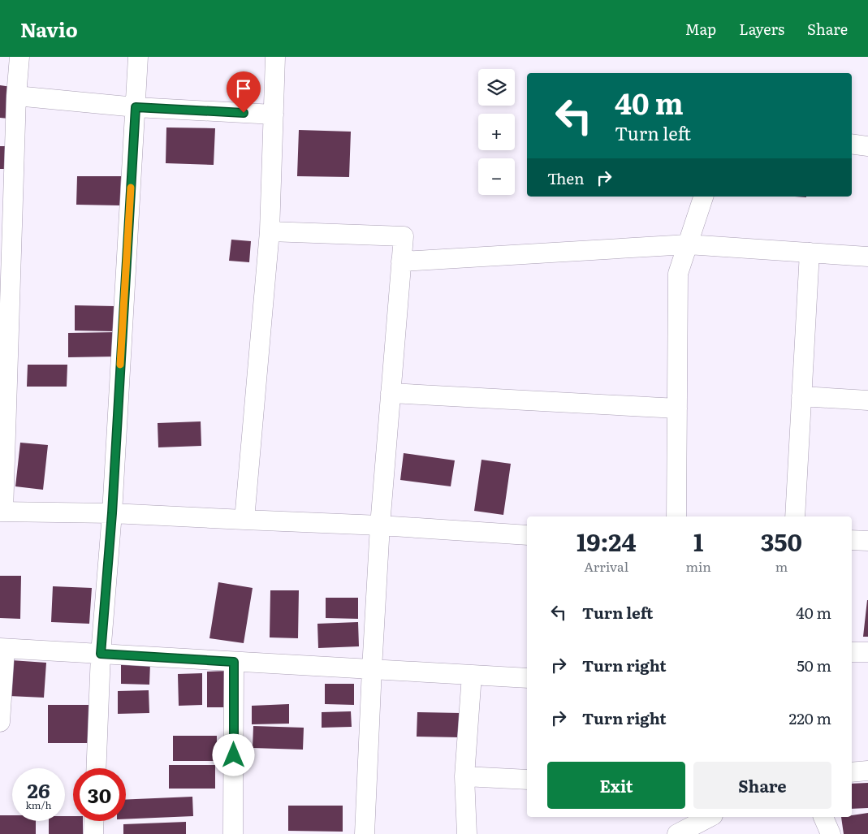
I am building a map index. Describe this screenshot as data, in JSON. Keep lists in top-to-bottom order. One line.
{"page":{"header":"Navio","nav":["Map","Layers","Share"],"map_buttons":["+","−"],"turn":["40 m","Turn left"],"then":"Then","eta":["19:24","Arrival","1","min","350","m"],"list":[{"name":"Turn left","value":"40 m"},{"name":"Turn right","value":"50 m"},{"name":"Turn right","value":"220 m"}],"buttons":["Exit","Share"],"speed":"26 km/h","limit":"30"}}
